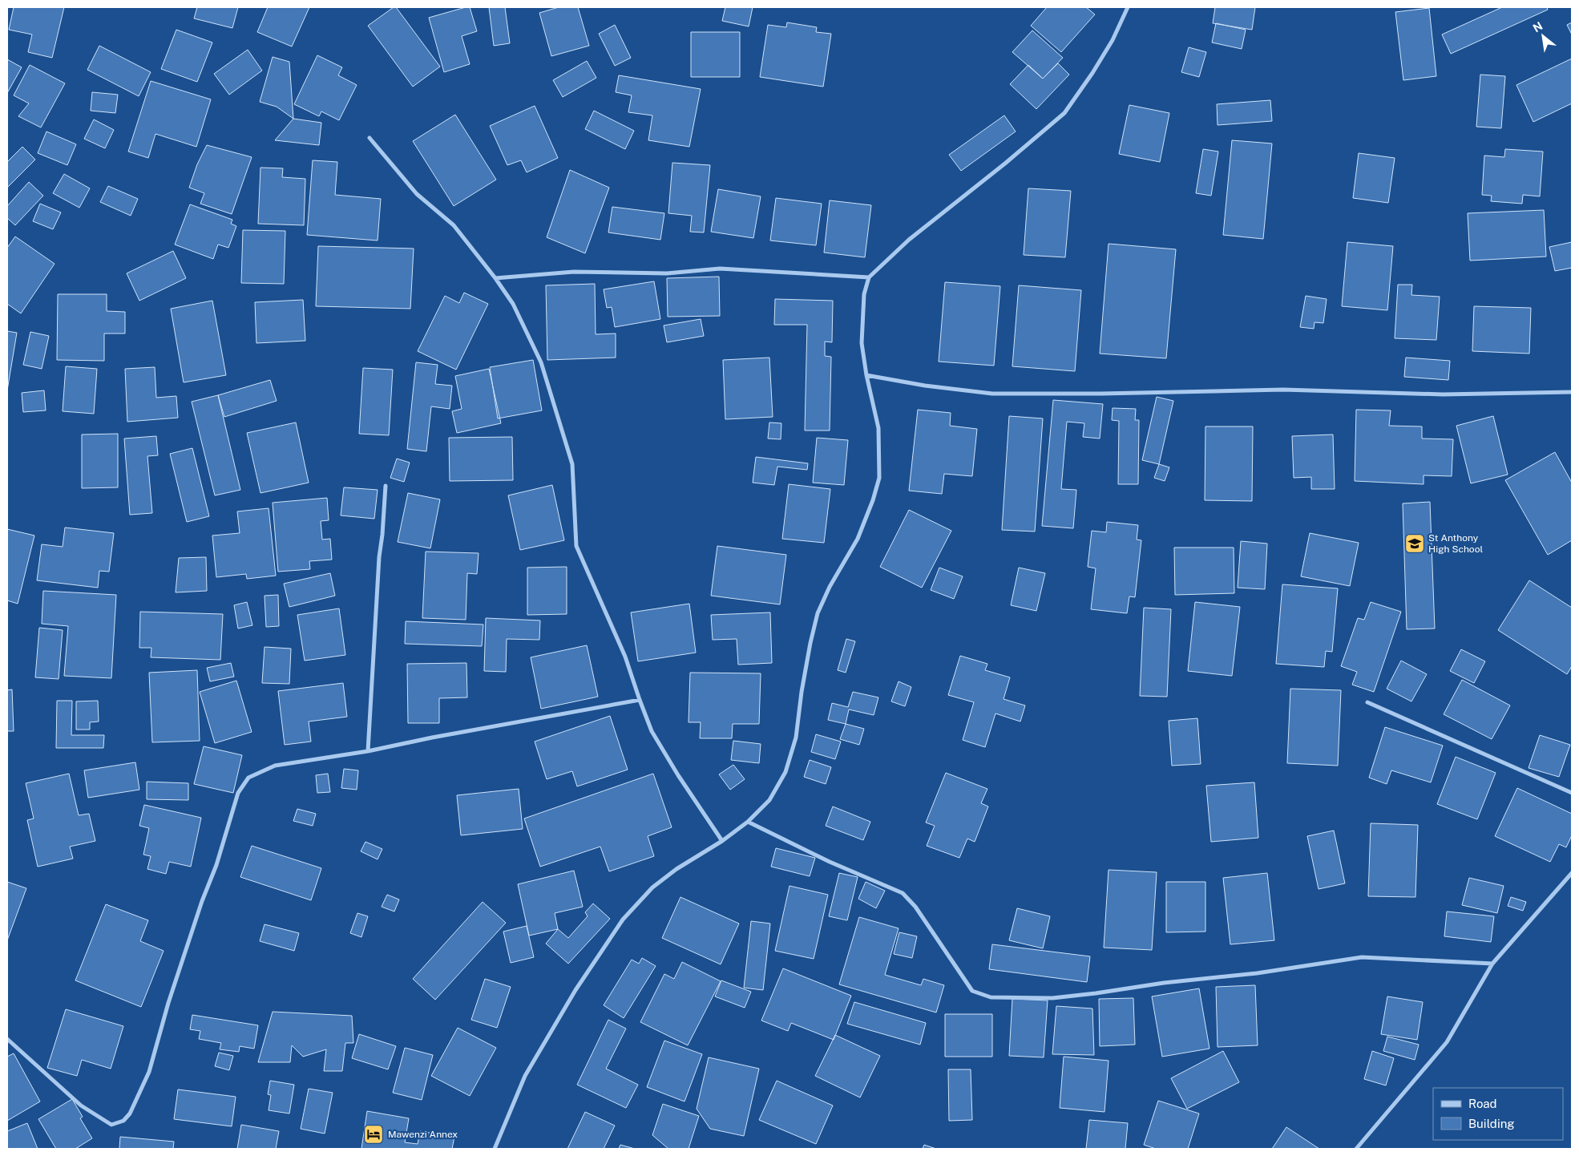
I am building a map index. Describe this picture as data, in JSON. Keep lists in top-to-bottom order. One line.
{"places":{"school or university":["St Anthony High School"],"hotel":["Mawenzi Annex"]},"legend":["Road","Building"],"north":"top left"}
